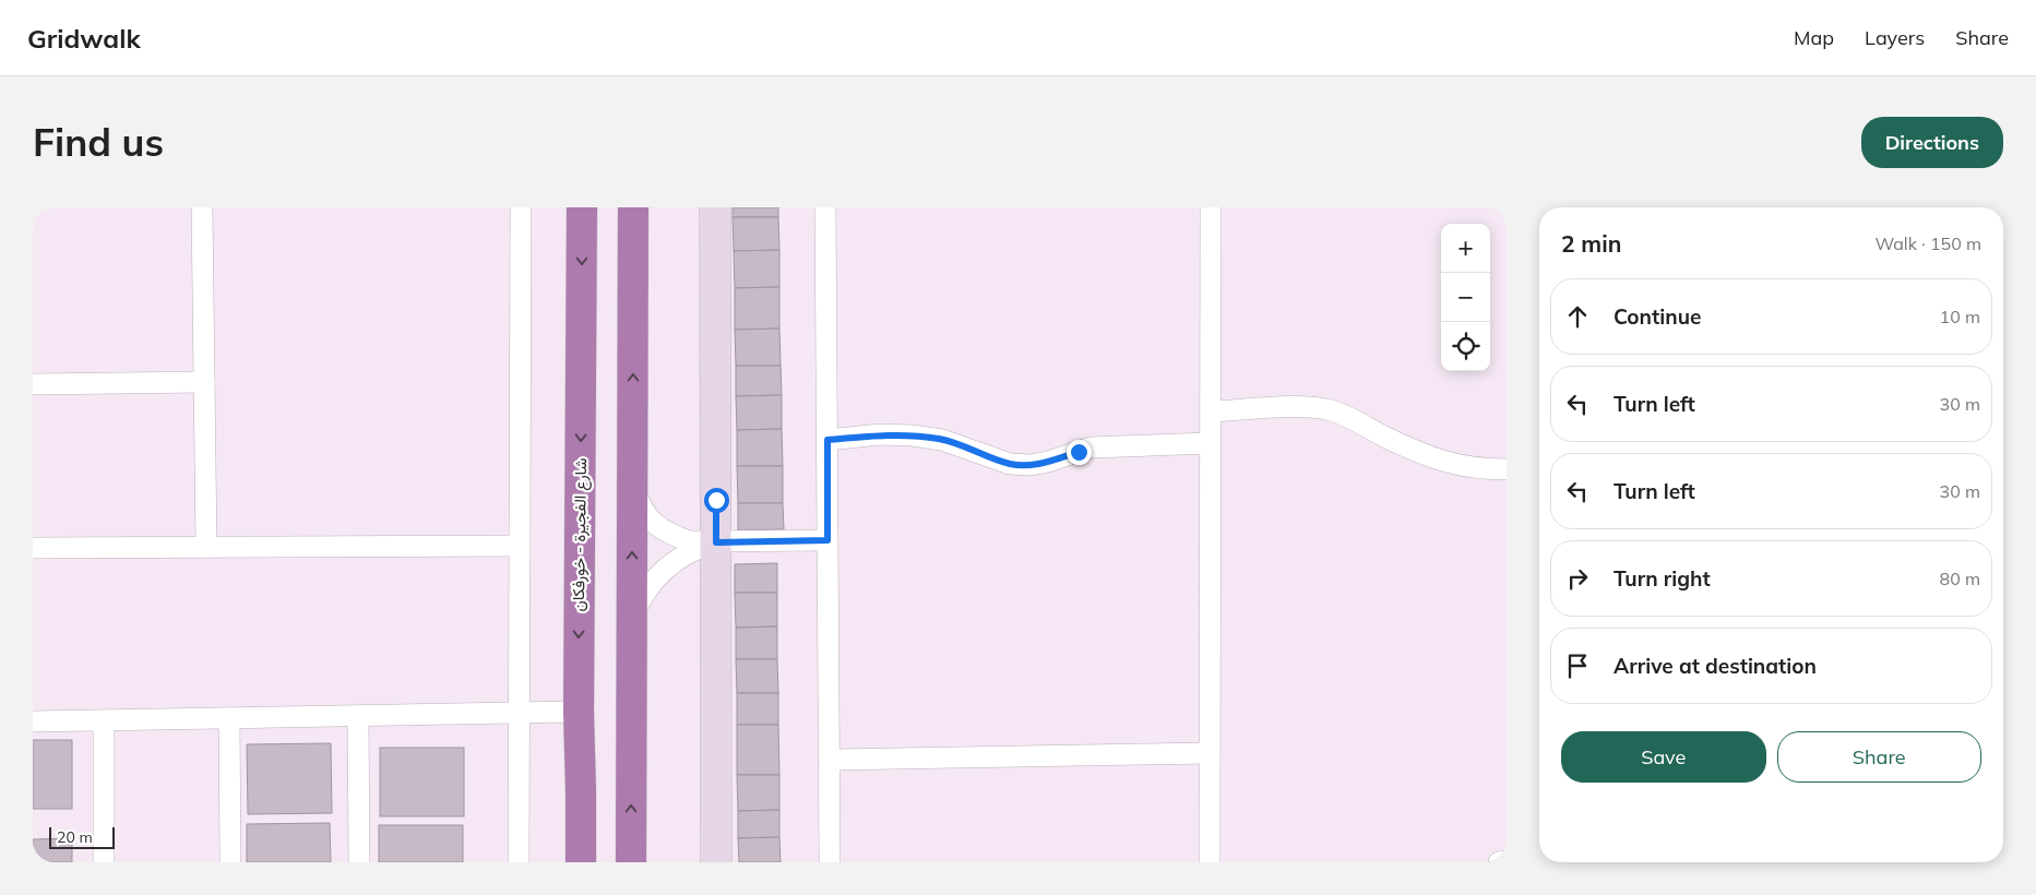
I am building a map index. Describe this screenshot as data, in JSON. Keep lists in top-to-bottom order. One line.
{"streets":{"highway":["شارع الفجيرة - خورفكان"]},"scale_bar":"20 m","page":{"header":"Gridwalk","nav":["Map","Layers","Share"],"buttons":["Directions",["Save","Share"]],"title":"Find us","heading":["2 min","Walk · 150 m"],"map_buttons":["+","−"],"list":[["Continue","10 m"],["Turn left","30 m"],["Turn left","30 m"],["Turn right","80 m"],"Arrive at destination"],"scale":"20 m"}}
